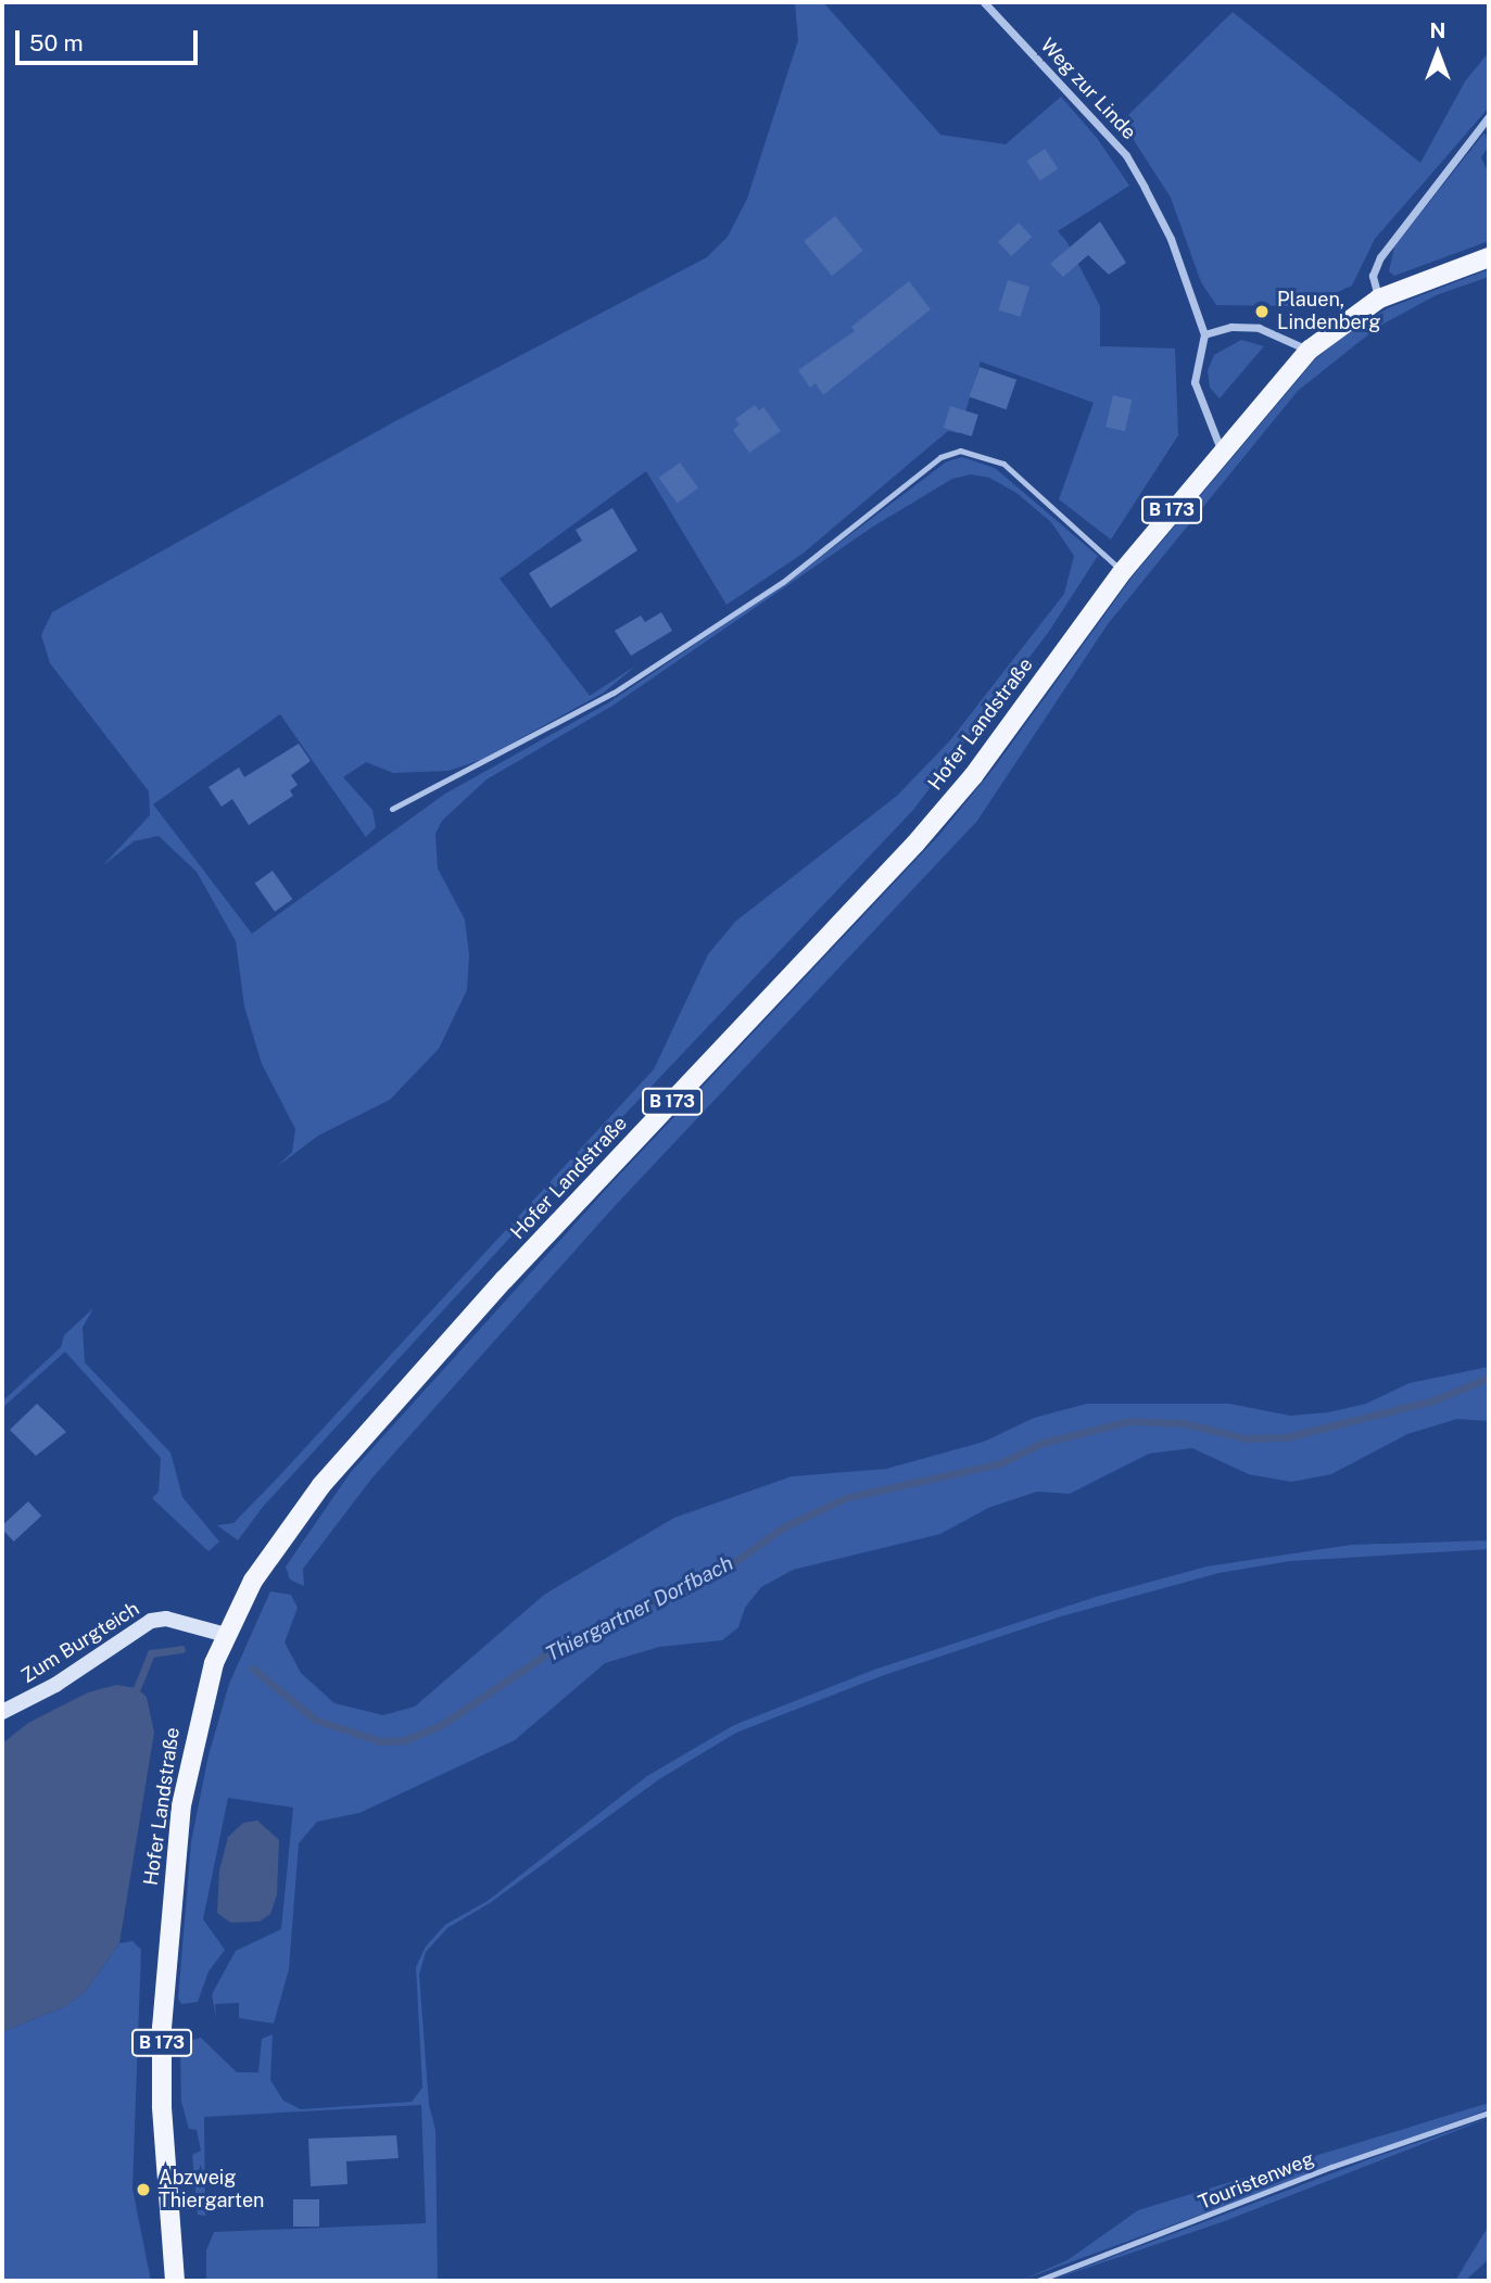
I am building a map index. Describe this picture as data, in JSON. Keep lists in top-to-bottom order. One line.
{"streets":{"main road":["B 173","Hofer Landstraße"],"street":["Weg zur Linde","Zum Burgteich"],"lane":["Touristenweg"]},"crossings":[["Hofer Landstraße","Zum Burgteich"]],"water":["Thiergartner Dorfbach"],"places":["Plauen, Lindenberg","Abzweig Thiergarten"],"scale_bar":"50 m","north":"top"}
